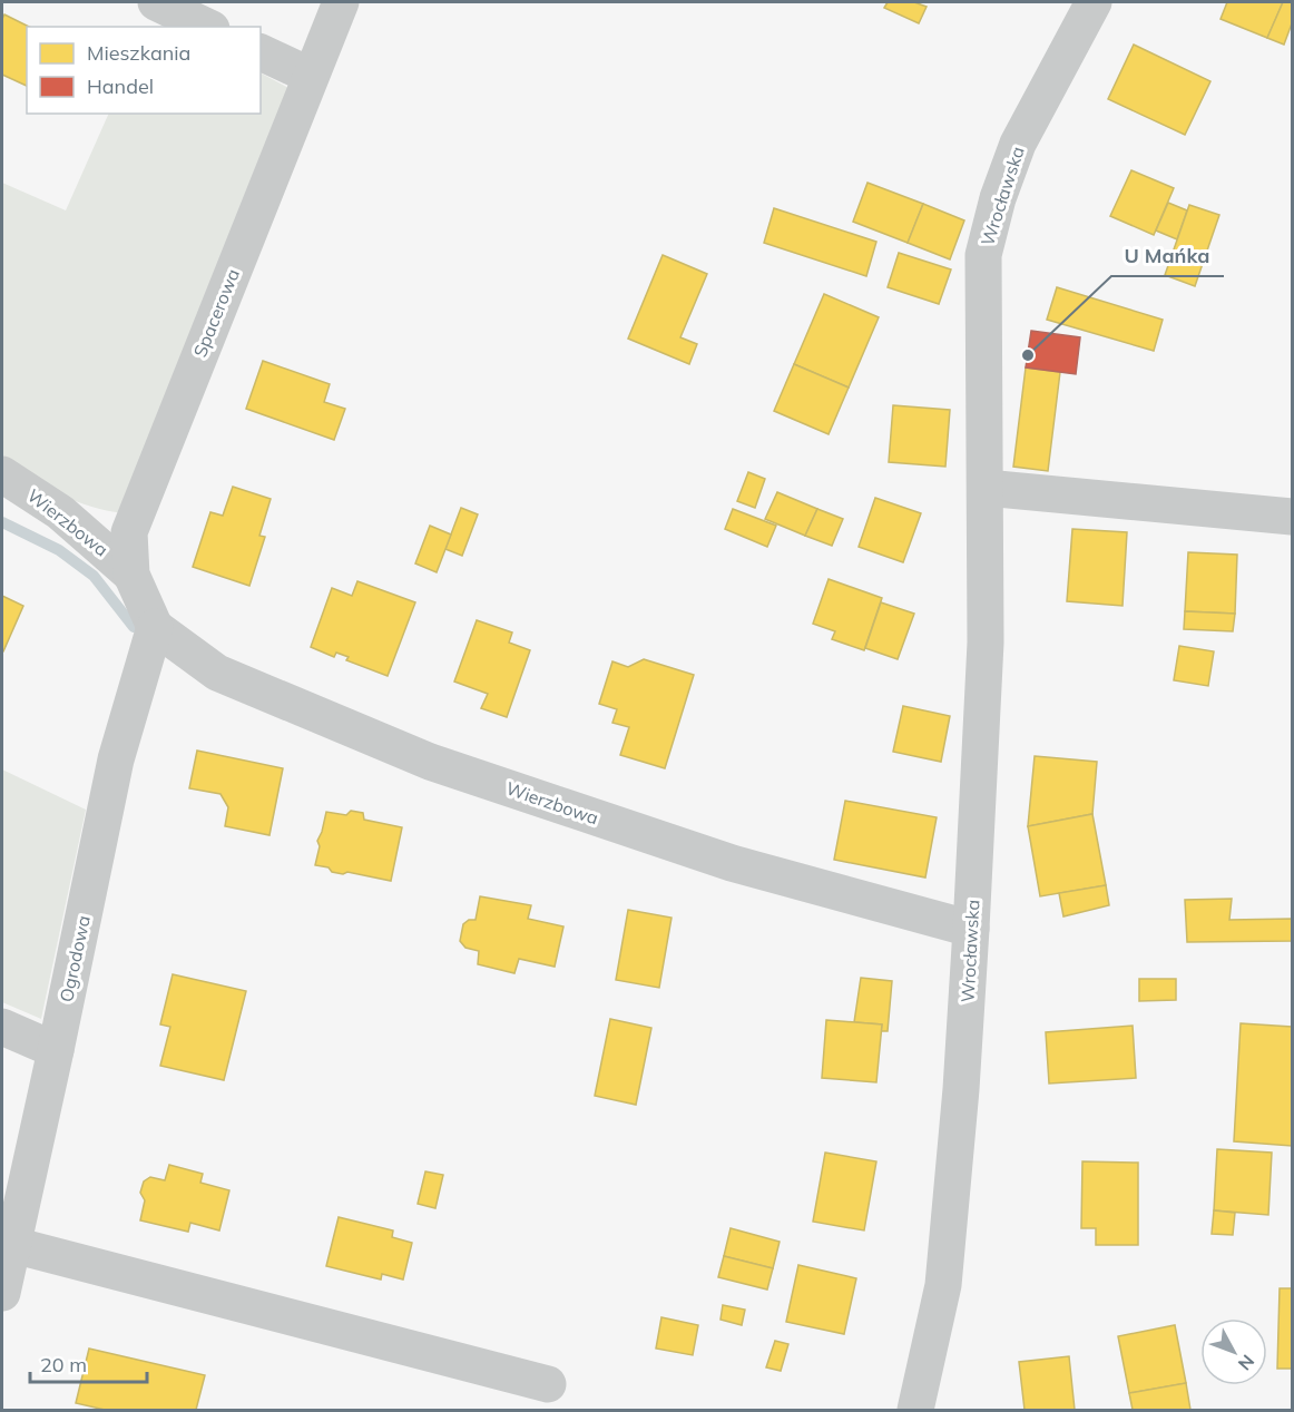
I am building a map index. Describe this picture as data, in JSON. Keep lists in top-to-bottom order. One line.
{"streets":{"street":["Wrocławska","Spacerowa","Wierzbowa","Ogrodowa"]},"crossings":[["Wrocławska","Wierzbowa"],["Spacerowa","Wierzbowa"],["Spacerowa","Ogrodowa"],["Wierzbowa","Ogrodowa"]],"places":["U Mańka"],"legend":["Mieszkania","Handel"],"scale_bar":"20 m","north":"bottom right"}
